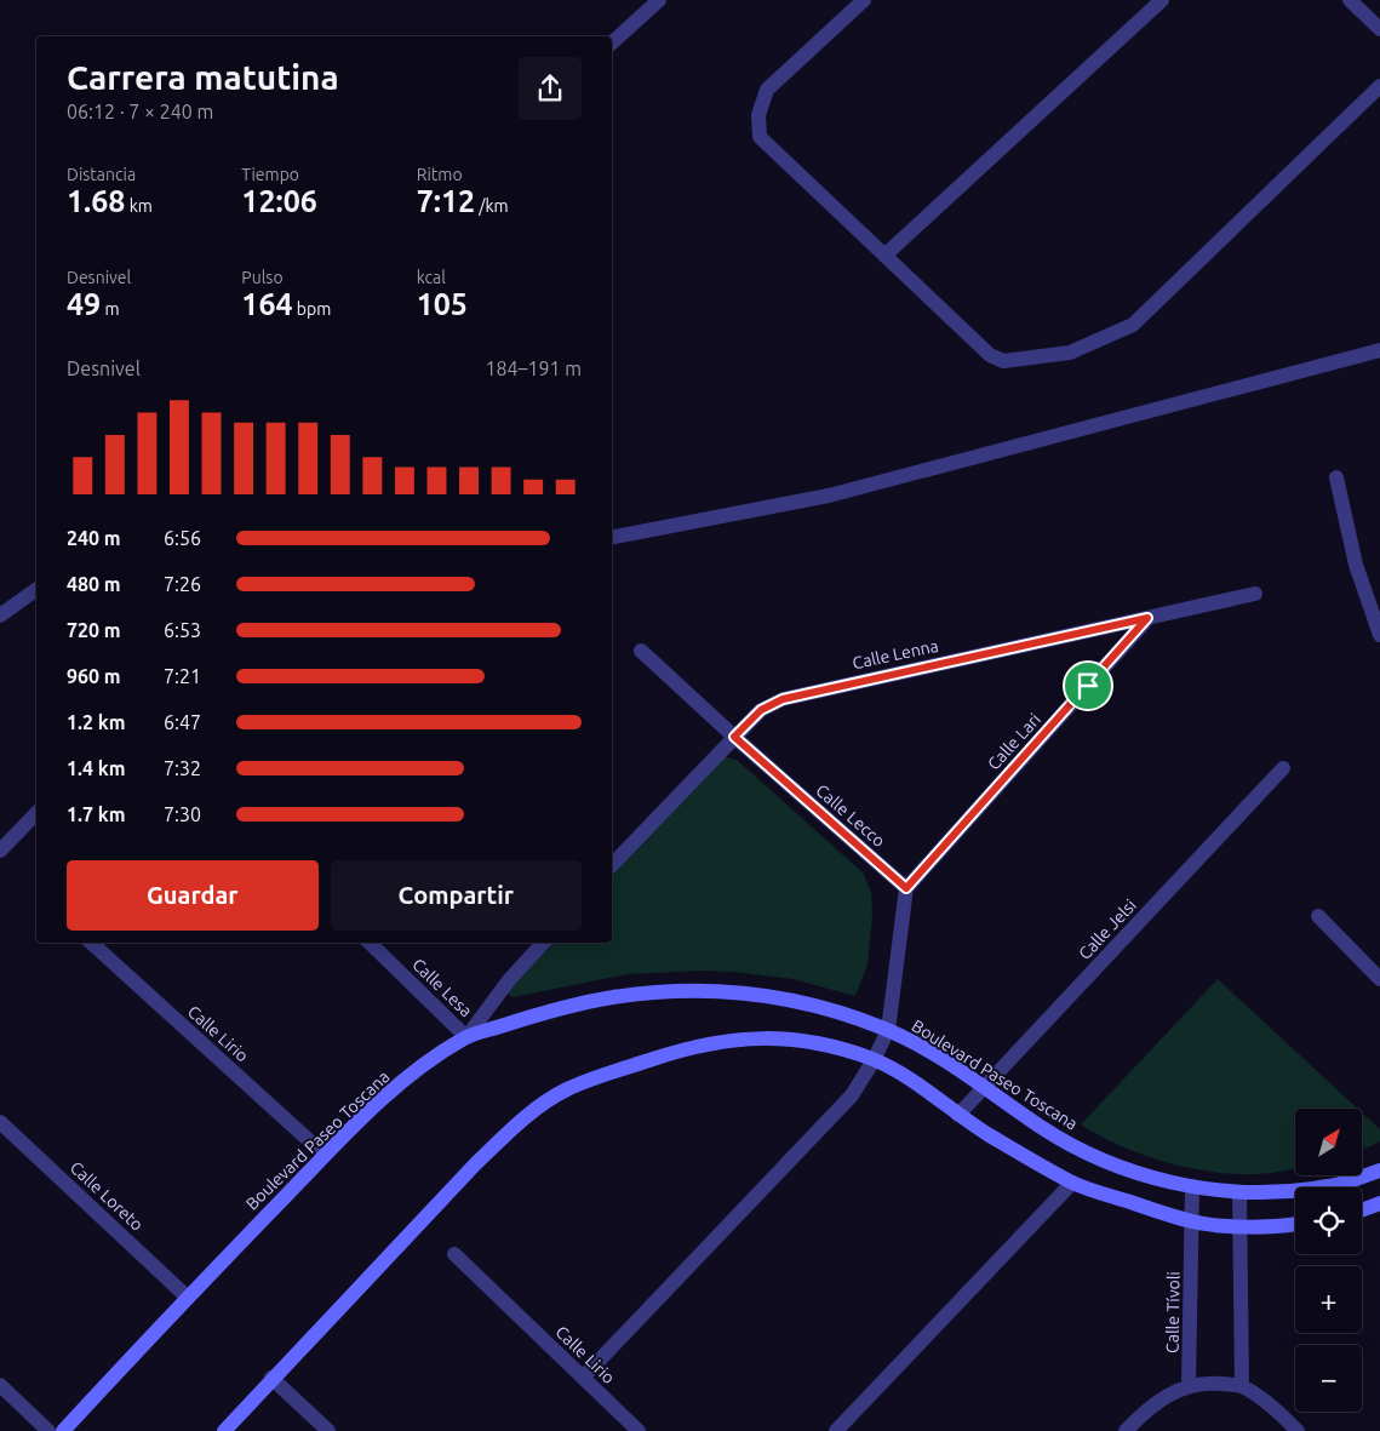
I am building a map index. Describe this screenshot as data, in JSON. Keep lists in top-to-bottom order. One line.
{"streets":{"street":["Calle Lenna","Calle Lari","Calle Lecco","Calle Jelsi","Calle Lesa","Calle Lirio","Boulevard Paseo Toscana","Calle Loreto","Calle Tívoli"]},"crossings":[["Calle Lenna","Calle Lari"],["Calle Lenna","Calle Lecco"],["Calle Lari","Calle Lecco"],["Calle Jelsi","Boulevard Paseo Toscana"],["Calle Lesa","Boulevard Paseo Toscana"],["Calle Lirio","Boulevard Paseo Toscana"],["Boulevard Paseo Toscana","Calle Loreto"],["Boulevard Paseo Toscana","Calle Tívoli"]],"north":"top right","page":{"heading":["Carrera matutina","06:12 · 7 × 240 m"],"stats":[["Distancia","1.68 km"],["Tiempo","12:06"],["Ritmo","7:12 /km"],["Desnivel","49 m"],["Pulso","164 bpm"],["kcal","105"]],"chart":["Desnivel","184–191 m"],"list":[{"name":"240 m","note":"6:56"},{"name":"480 m","note":"7:26"},{"name":"720 m","note":"6:53"},{"name":"960 m","note":"7:21"},{"name":"1.2 km","note":"6:47"},{"name":"1.4 km","note":"7:32"},{"name":"1.7 km","note":"7:30"}],"buttons":["Guardar","Compartir"],"map_buttons":["+","−"]}}
